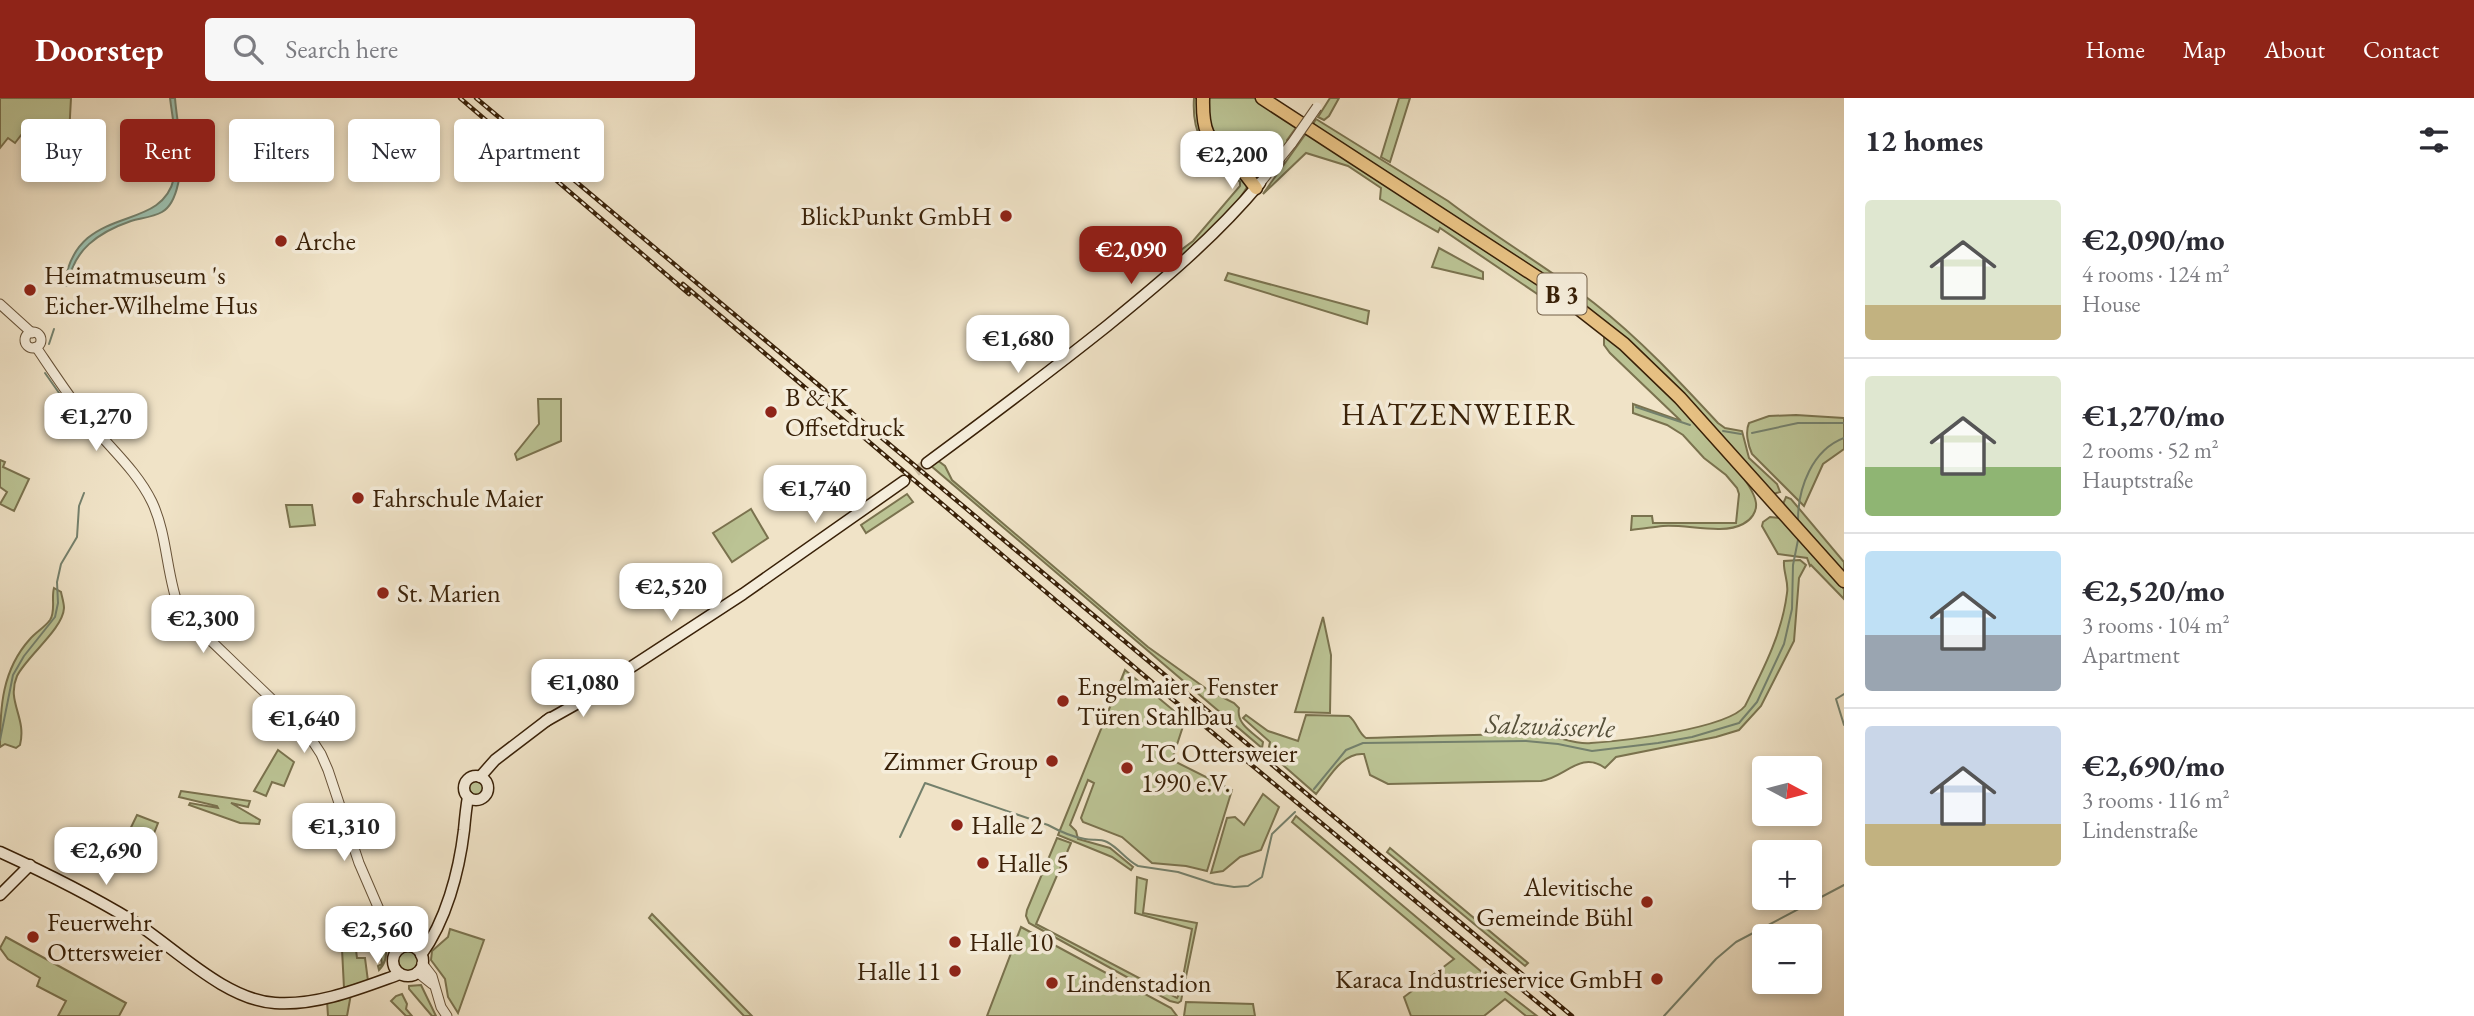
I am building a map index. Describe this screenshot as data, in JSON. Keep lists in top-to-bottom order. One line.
{"streets":{"main road":["B 3"]},"districts":["HATZENWEIER"],"water":["Salzwässerle"],"places":["BlickPunkt GmbH","Arche","Heimatmuseum 's Eicher-Wilhelme Hus","B & K Offsetdruck","Fahrschule Maier","St. Marien","Engelmaier - Fenster Türen Stahlbau","Zimmer Group","TC Ottersweier 1990 e.V.","Halle 2","Halle 5","Alevitische Gemeinde Bühl","Feuerwehr Ottersweier","Halle 10","Halle 11","Karaca Industrieservice GmbH","Lindenstadion"],"north":"right","page":{"header":"Doorstep","search":"Search here","nav":["Home","Map","About","Contact"],"heading":"12 homes","chip":["Buy","Rent","Filters","New","Apartment"],"price":["€2,200","€2,090","€1,680","€1,270","€1,740","€2,520","€2,300","€1,080","€1,640","€1,310","€2,690","€2,560"],"list":[{"name":"€2,090/mo","note":"4 rooms · 124 m² · House"},{"name":"€1,270/mo","note":"2 rooms · 52 m² · Hauptstraße"},{"name":"€2,520/mo","note":"3 rooms · 104 m² · Apartment"},{"name":"€2,690/mo","note":"3 rooms · 116 m² · Lindenstraße"}],"map_buttons":["+","−"]}}
